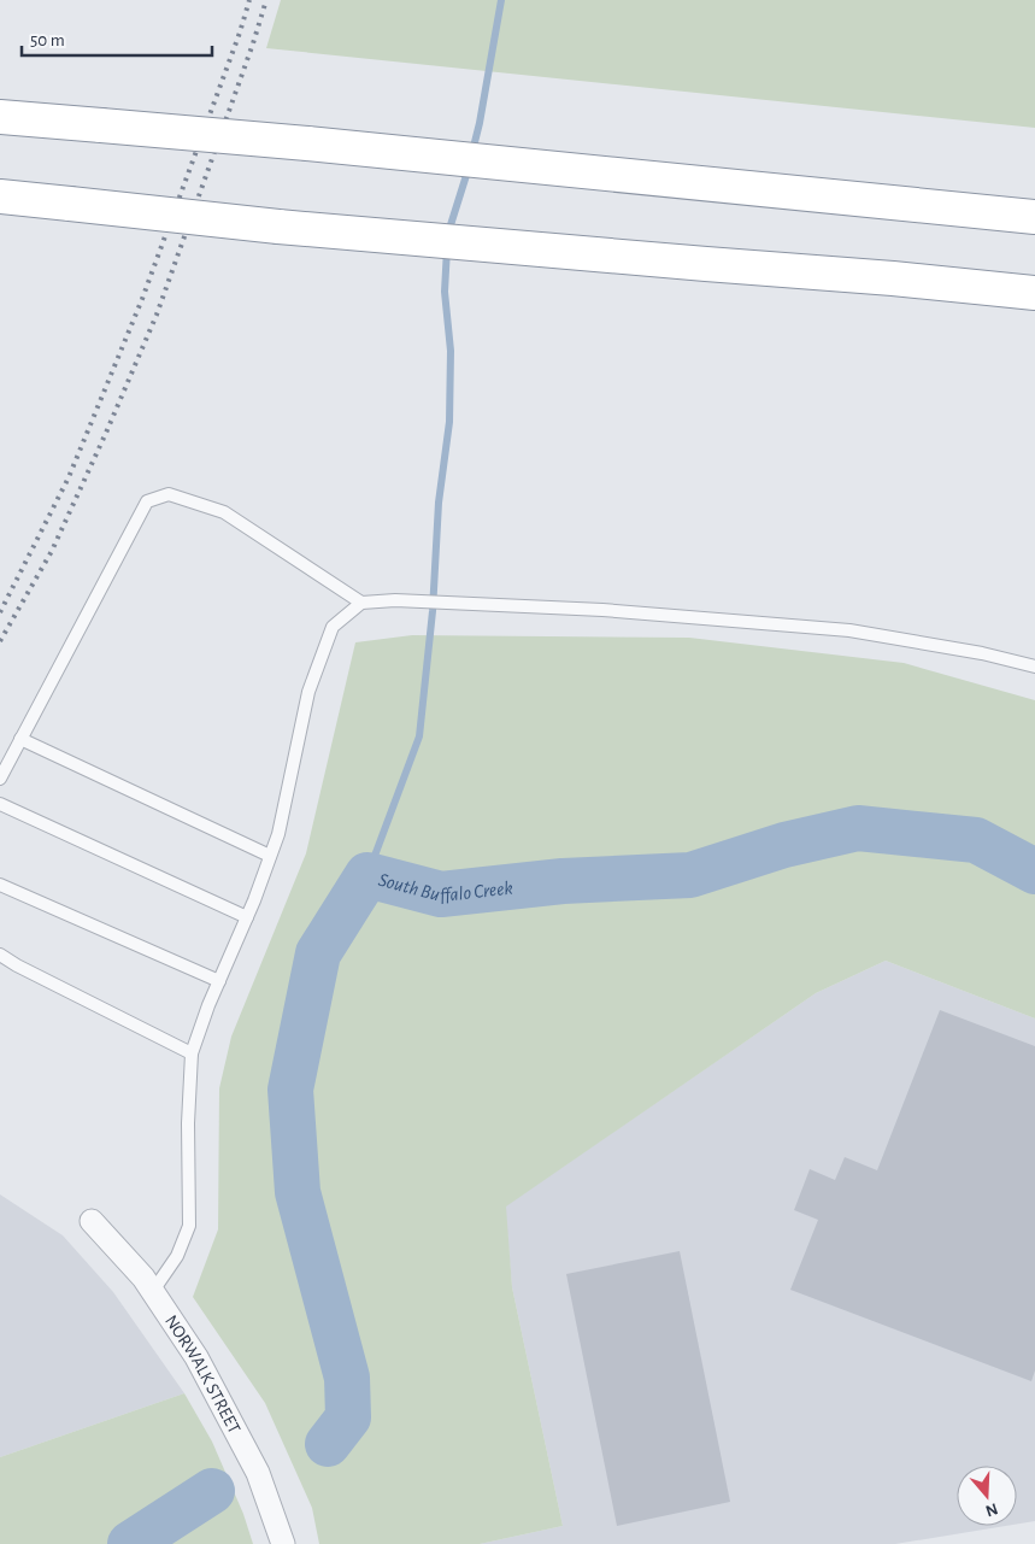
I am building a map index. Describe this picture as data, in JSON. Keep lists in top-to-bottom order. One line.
{"streets":{"street":["NORWALK STREET"]},"water":["South Buffalo Creek"],"scale_bar":"50 m","north":"bottom"}
